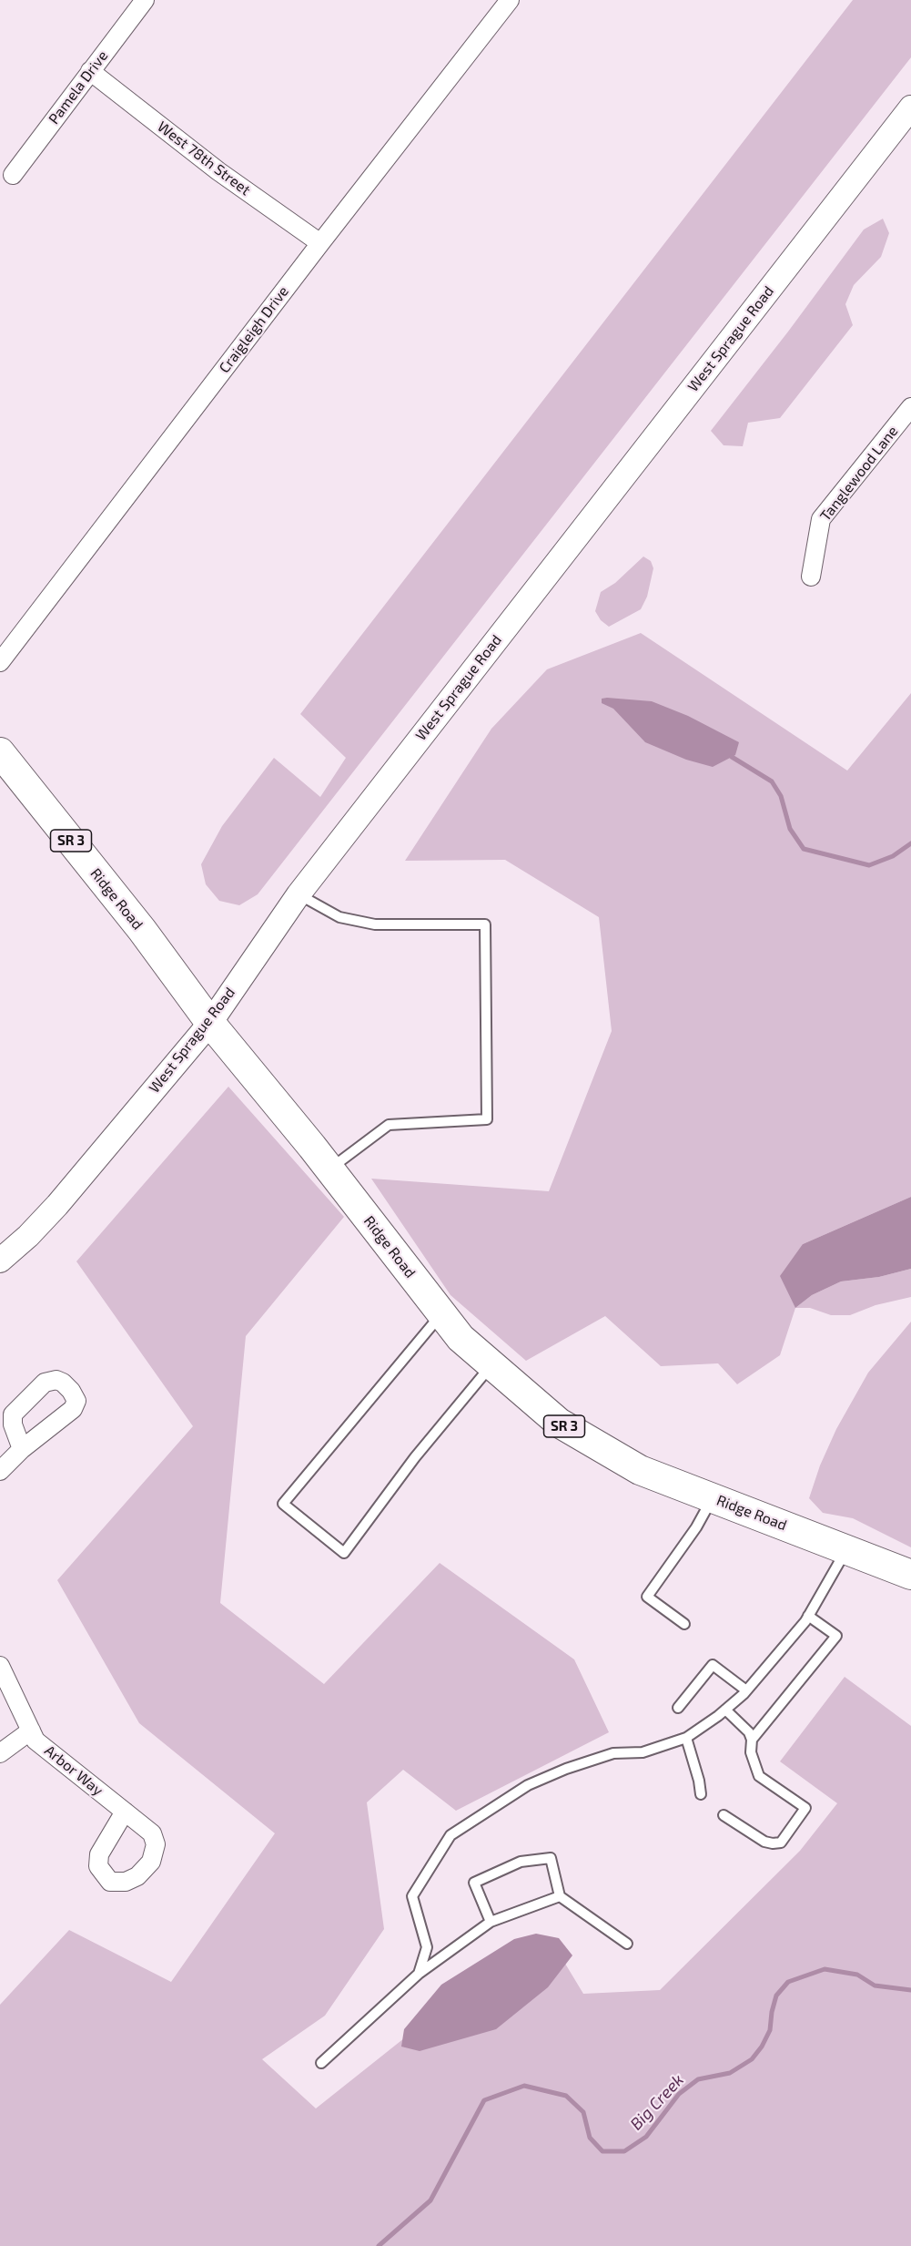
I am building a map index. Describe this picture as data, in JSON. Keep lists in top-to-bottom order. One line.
{"streets":{"main road":["SR 3","Ridge Road"],"street":["Pamela Drive","West 78th Street","Craigleigh Drive","West Sprague Road","Tanglewood Lane","Arbor Way"]},"crossings":[["Pamela Drive","West 78th Street"],["West 78th Street","Craigleigh Drive"],["West Sprague Road","Ridge Road"]],"water":["Big Creek"]}
